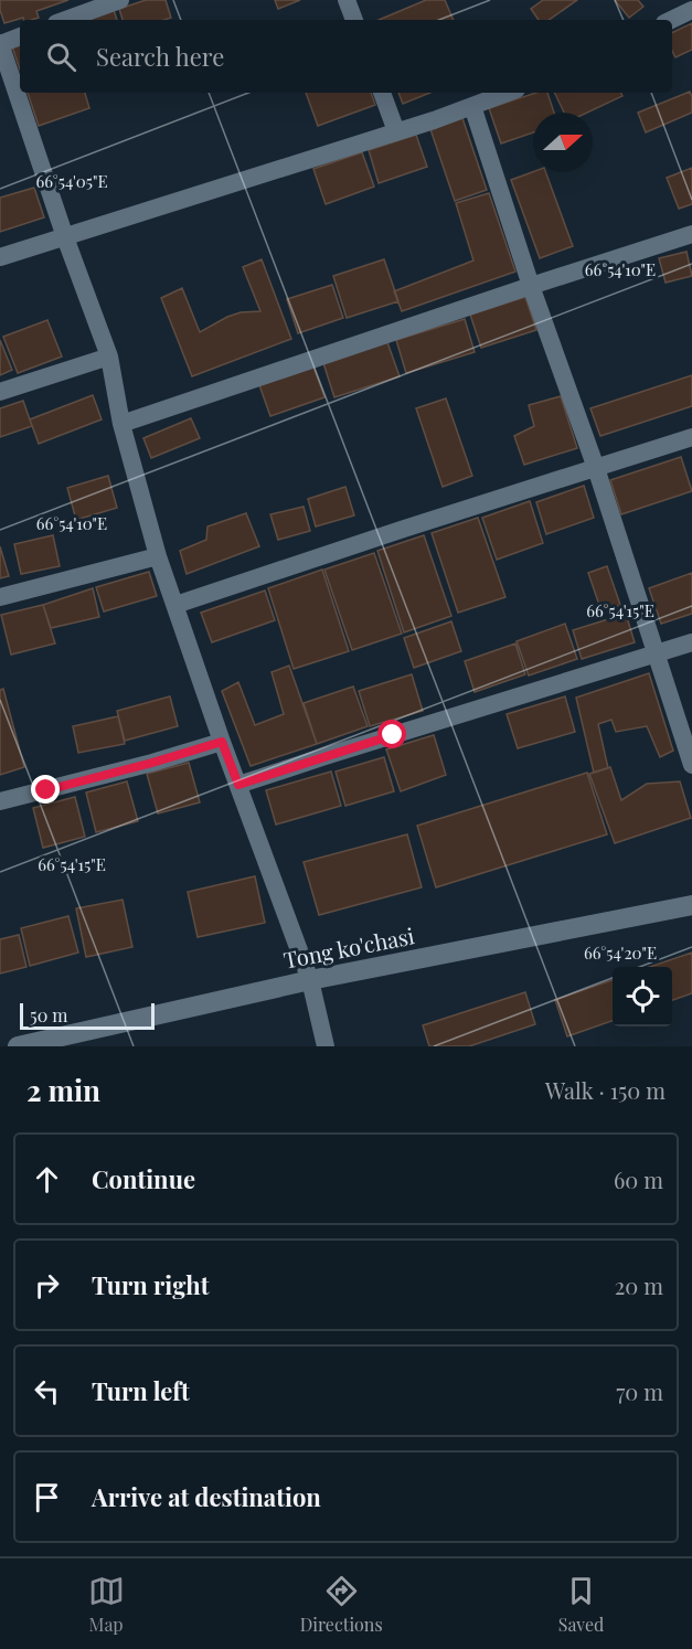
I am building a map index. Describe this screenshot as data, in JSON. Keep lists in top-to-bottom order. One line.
{"streets":{"main road":["Tong ko'chasi"]},"scale_bar":"50 m","north":"right","page":{"search":"Search here","scale":"50 m","heading":["2 min","Walk · 150 m"],"list":[["Continue","60 m"],["Turn right","20 m"],["Turn left","70 m"],"Arrive at destination"],"nav":["Map","Directions","Saved"]},"coordinates":["66°54'05\"E","66°54'10\"E","66°54'15\"E","66°54'20\"E"]}
